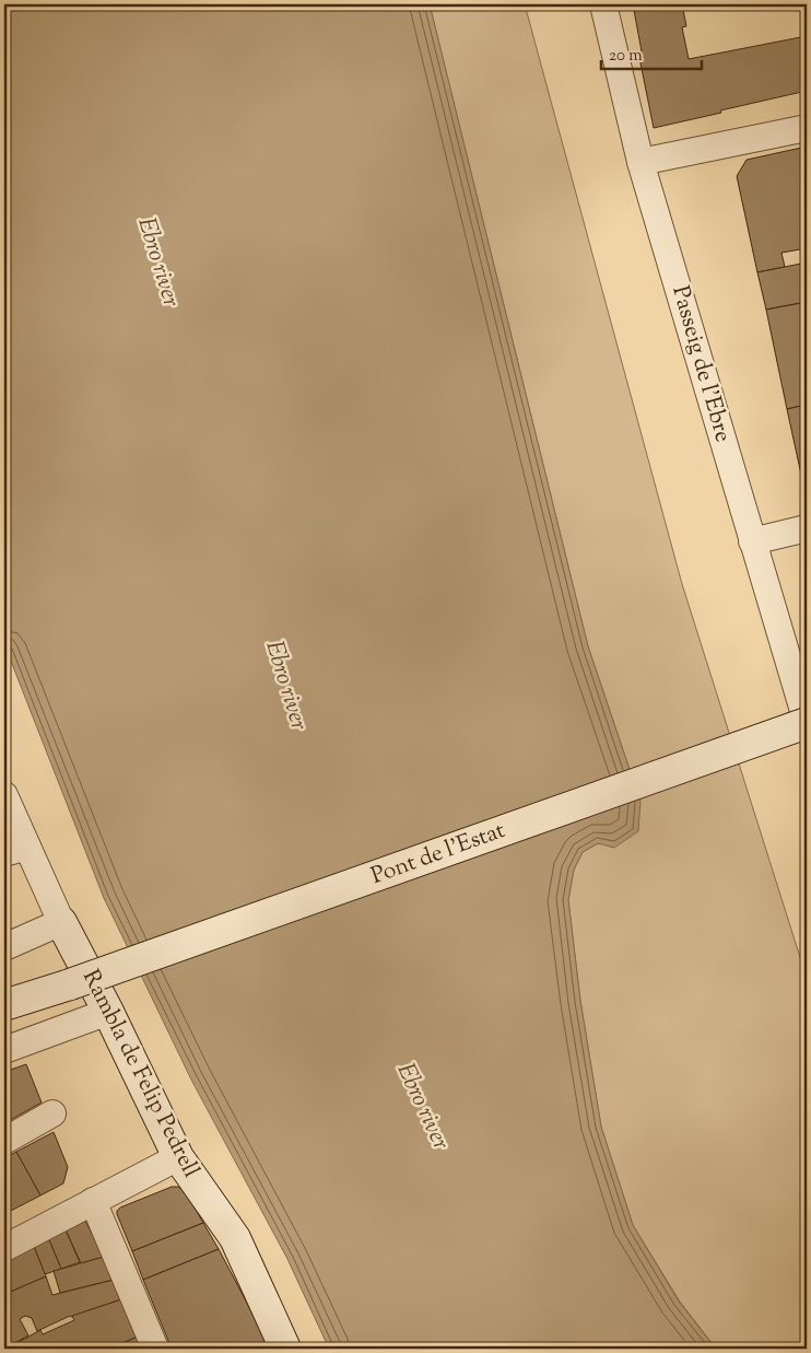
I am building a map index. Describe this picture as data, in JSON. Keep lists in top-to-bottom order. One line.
{"streets":{"street":["Passeig de l'Ebre","Pont de l'Estat","Rambla de Felip Pedrell"]},"crossings":[["Passeig de l'Ebre","Pont de l'Estat"]],"water":["Ebro river"],"scale_bar":"20 m"}
